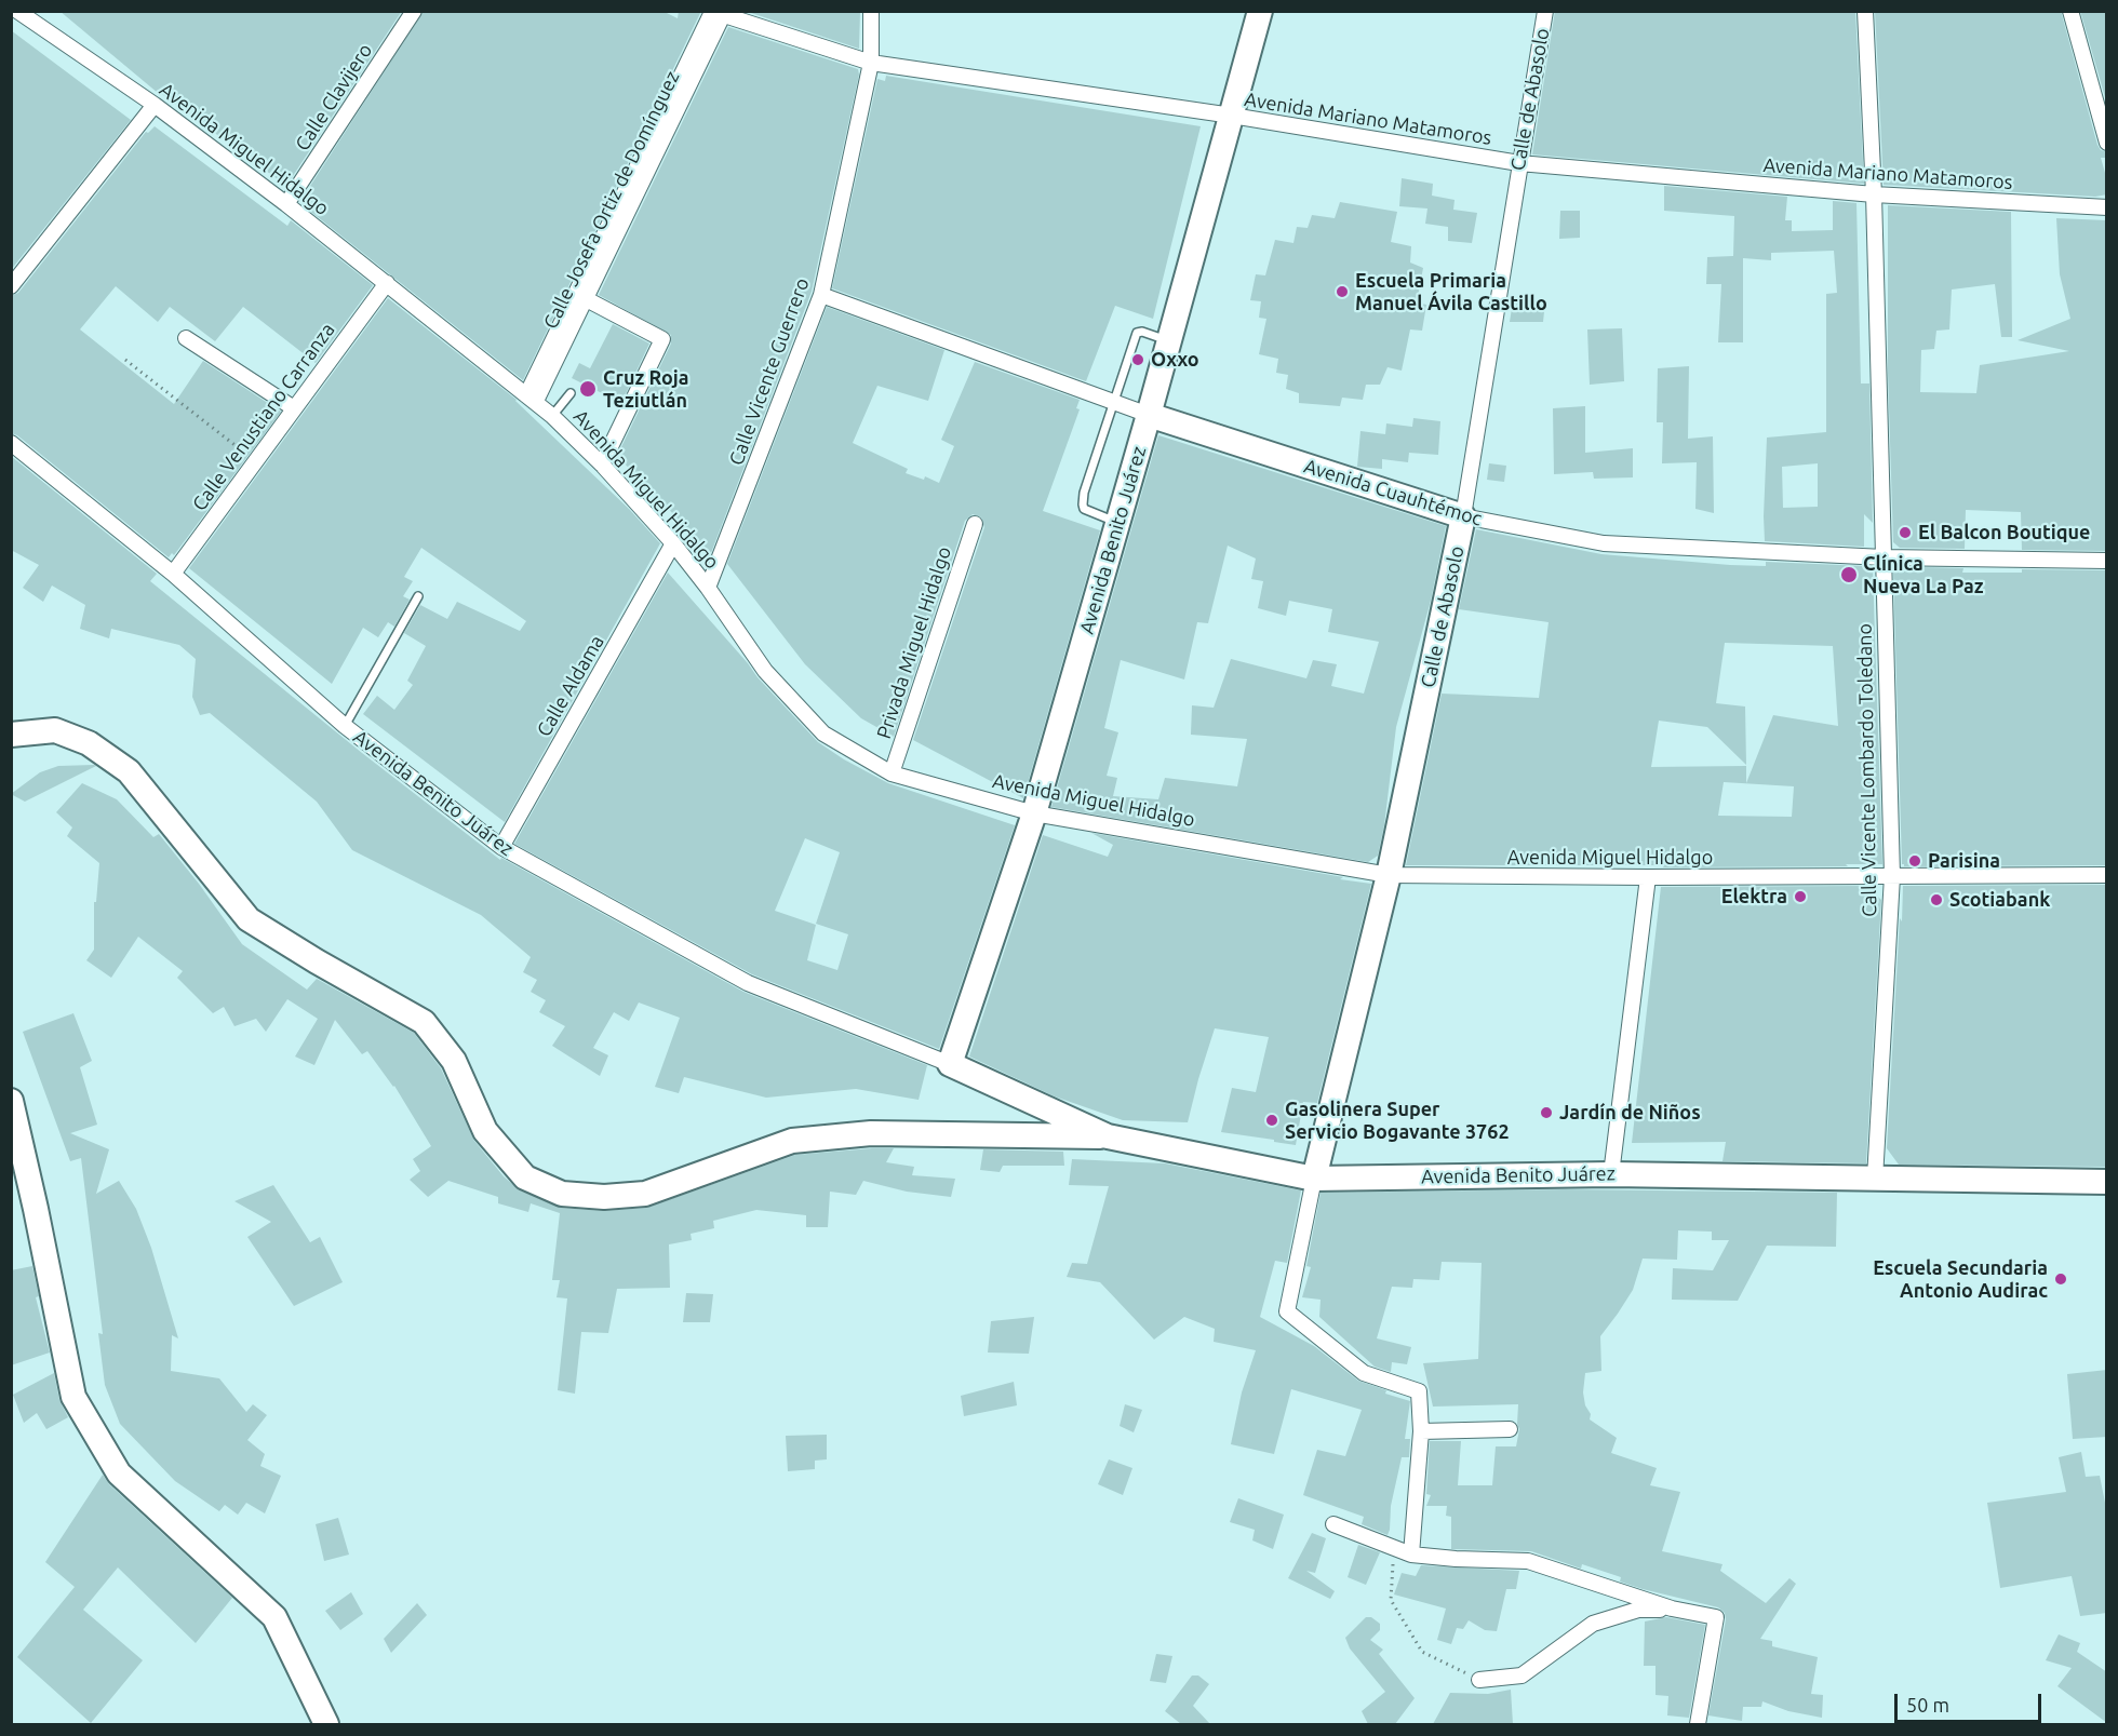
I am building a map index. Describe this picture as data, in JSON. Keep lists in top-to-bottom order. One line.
{"streets":{"main road":["Calle de Abasolo","Avenida Cuauhtémoc","Avenida Benito Juárez"],"street":["Calle Clavijero","Avenida Mariano Matamoros","Avenida Miguel Hidalgo","Calle Josefa Ortiz de Domínguez","Calle Vicente Guerrero","Calle Venustiano Carranza","Privada Miguel Hidalgo","Calle Aldama","Calle Vicente Lombardo Toledano"]},"crossings":[["Calle Clavijero","Avenida Miguel Hidalgo"],["Calle de Abasolo","Avenida Mariano Matamoros"],["Calle de Abasolo","Avenida Miguel Hidalgo"],["Calle de Abasolo","Avenida Cuauhtémoc"],["Calle de Abasolo","Avenida Benito Juárez"],["Avenida Mariano Matamoros","Calle Josefa Ortiz de Domínguez"],["Avenida Mariano Matamoros","Calle Vicente Guerrero"],["Avenida Mariano Matamoros","Avenida Benito Juárez"],["Avenida Mariano Matamoros","Calle Vicente Lombardo Toledano"],["Avenida Miguel Hidalgo","Calle Josefa Ortiz de Domínguez"],["Avenida Miguel Hidalgo","Calle Vicente Guerrero"],["Avenida Miguel Hidalgo","Calle Venustiano Carranza"],["Avenida Miguel Hidalgo","Avenida Benito Juárez"],["Avenida Miguel Hidalgo","Privada Miguel Hidalgo"],["Avenida Miguel Hidalgo","Calle Aldama"],["Avenida Miguel Hidalgo","Calle Vicente Lombardo Toledano"],["Calle Vicente Guerrero","Avenida Cuauhtémoc"],["Calle Venustiano Carranza","Avenida Benito Juárez"],["Avenida Cuauhtémoc","Avenida Benito Juárez"],["Avenida Cuauhtémoc","Calle Vicente Lombardo Toledano"],["Avenida Benito Juárez","Calle Aldama"],["Avenida Benito Juárez","Calle Vicente Lombardo Toledano"]],"places":["Escuela Primaria Manuel Ávila Castillo","Oxxo","Cruz Roja Teziutlán","El Balcon Boutique","Clínica Nueva La Paz","Parisina","Elektra","Scotiabank","Jardín de Niños","Gasolinera Super Servicio Bogavante 3762","Escuela Secundaria Antonio Audirac"],"scale_bar":"50 m"}
